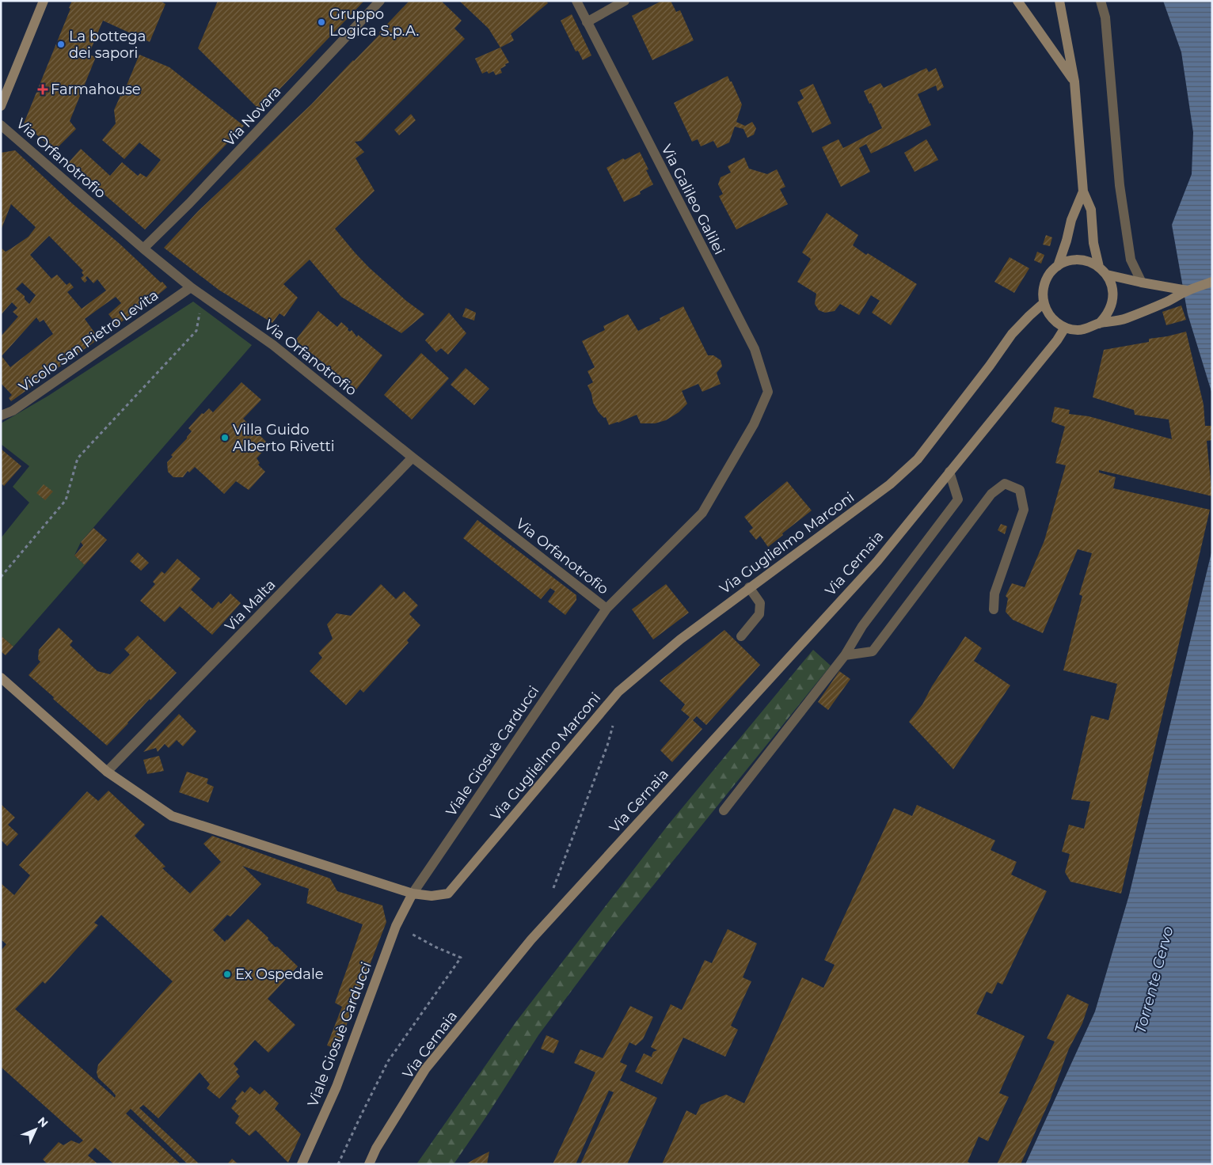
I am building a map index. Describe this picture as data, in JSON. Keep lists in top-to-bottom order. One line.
{"streets":{"street":["Via Novara","Via Orfanotrofio","Via Galileo Galilei","Vicolo San Pietro Levita","Via Guglielmo Marconi","Via Cernaia","Via Malta","Viale Giosuè Carducci"]},"crossings":[["Via Novara","Via Orfanotrofio"],["Via Orfanotrofio","Vicolo San Pietro Levita"],["Via Orfanotrofio","Via Malta"],["Via Orfanotrofio","Viale Giosuè Carducci"],["Via Galileo Galilei","Viale Giosuè Carducci"],["Via Guglielmo Marconi","Via Cernaia"],["Via Guglielmo Marconi","Via Malta"],["Via Guglielmo Marconi","Viale Giosuè Carducci"]],"water":["Torrente Cervo"],"places":{"other":["Gruppo Logica S.p.A.","La bottega dei sapori","Villa Guido Alberto Rivetti","Ex Ospedale"],"health":["Farmahouse"]},"north":"top right"}
